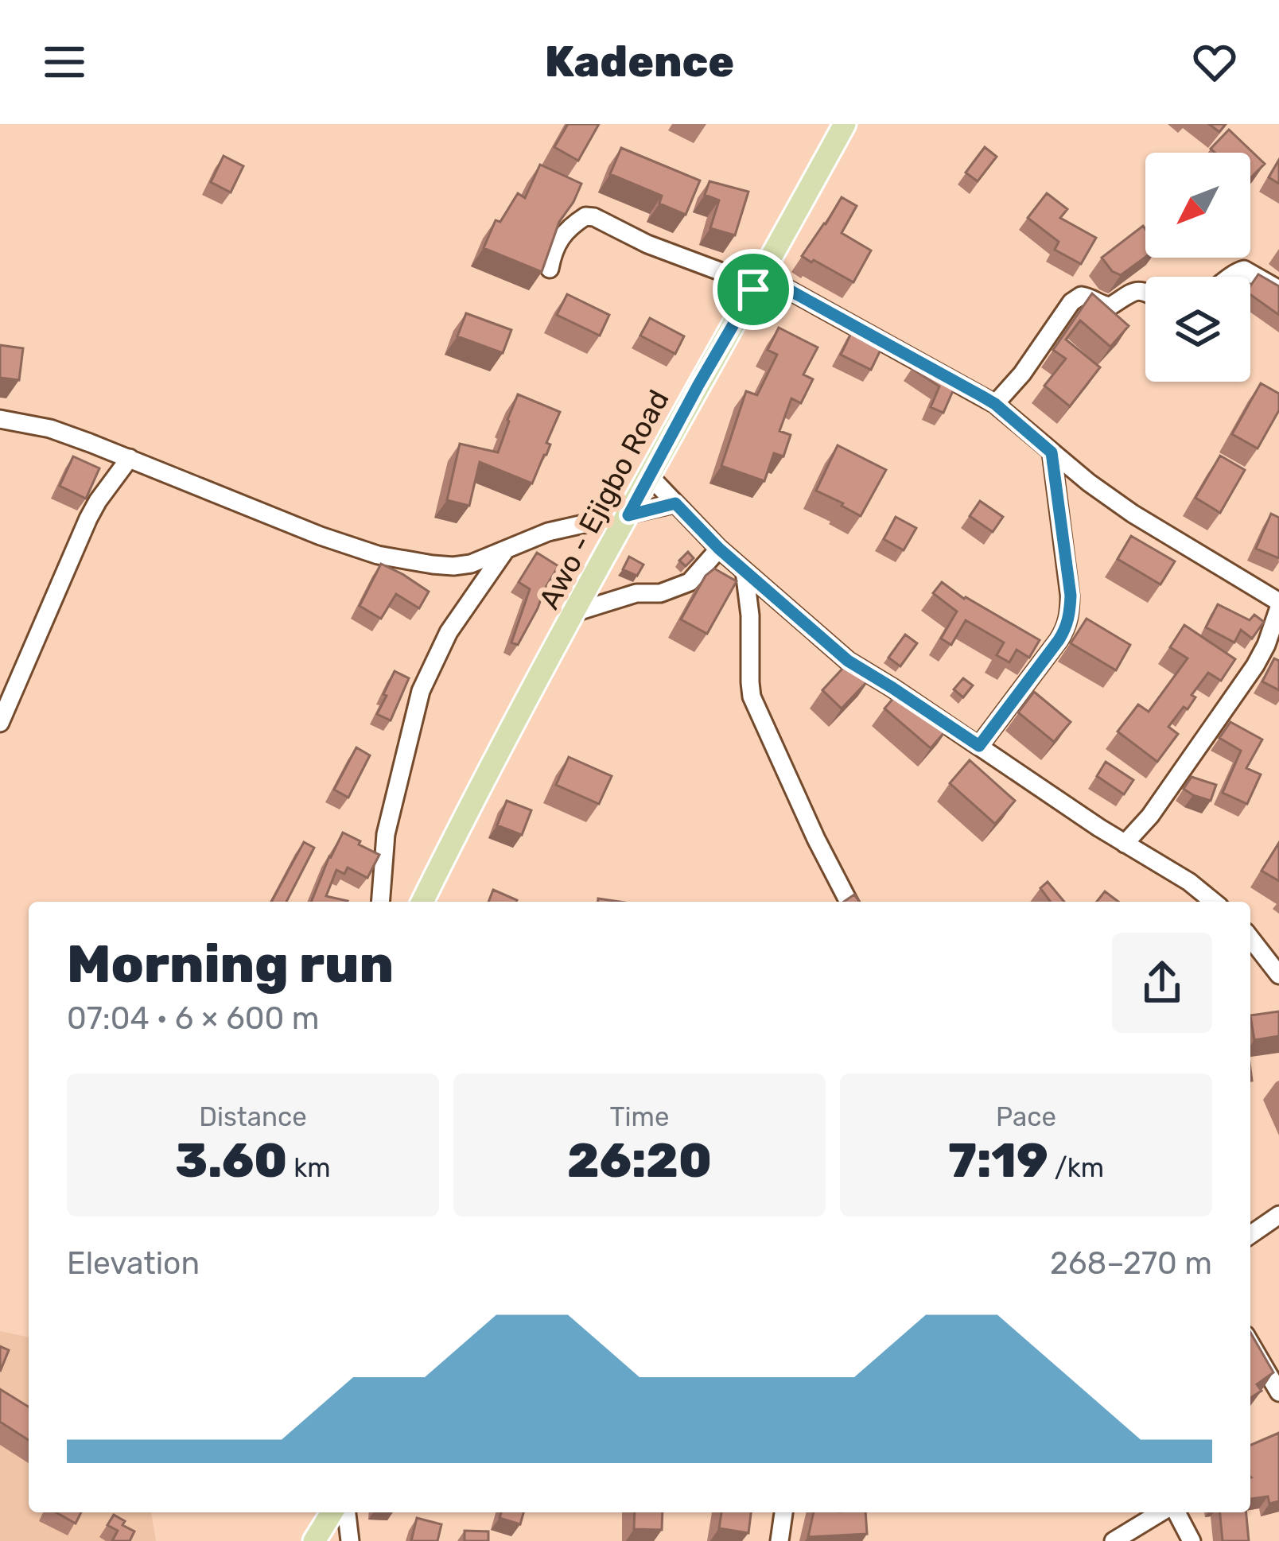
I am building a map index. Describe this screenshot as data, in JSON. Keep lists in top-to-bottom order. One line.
{"streets":{"main road":["Awo - Ejigbo Road"]},"north":"bottom left","page":{"header":"Kadence","heading":["Morning run","07:04 · 6 × 600 m"],"stats":[["Distance","3.60 km"],["Time","26:20"],["Pace","7:19 /km"]],"chart":["Elevation","268–270 m"]}}
